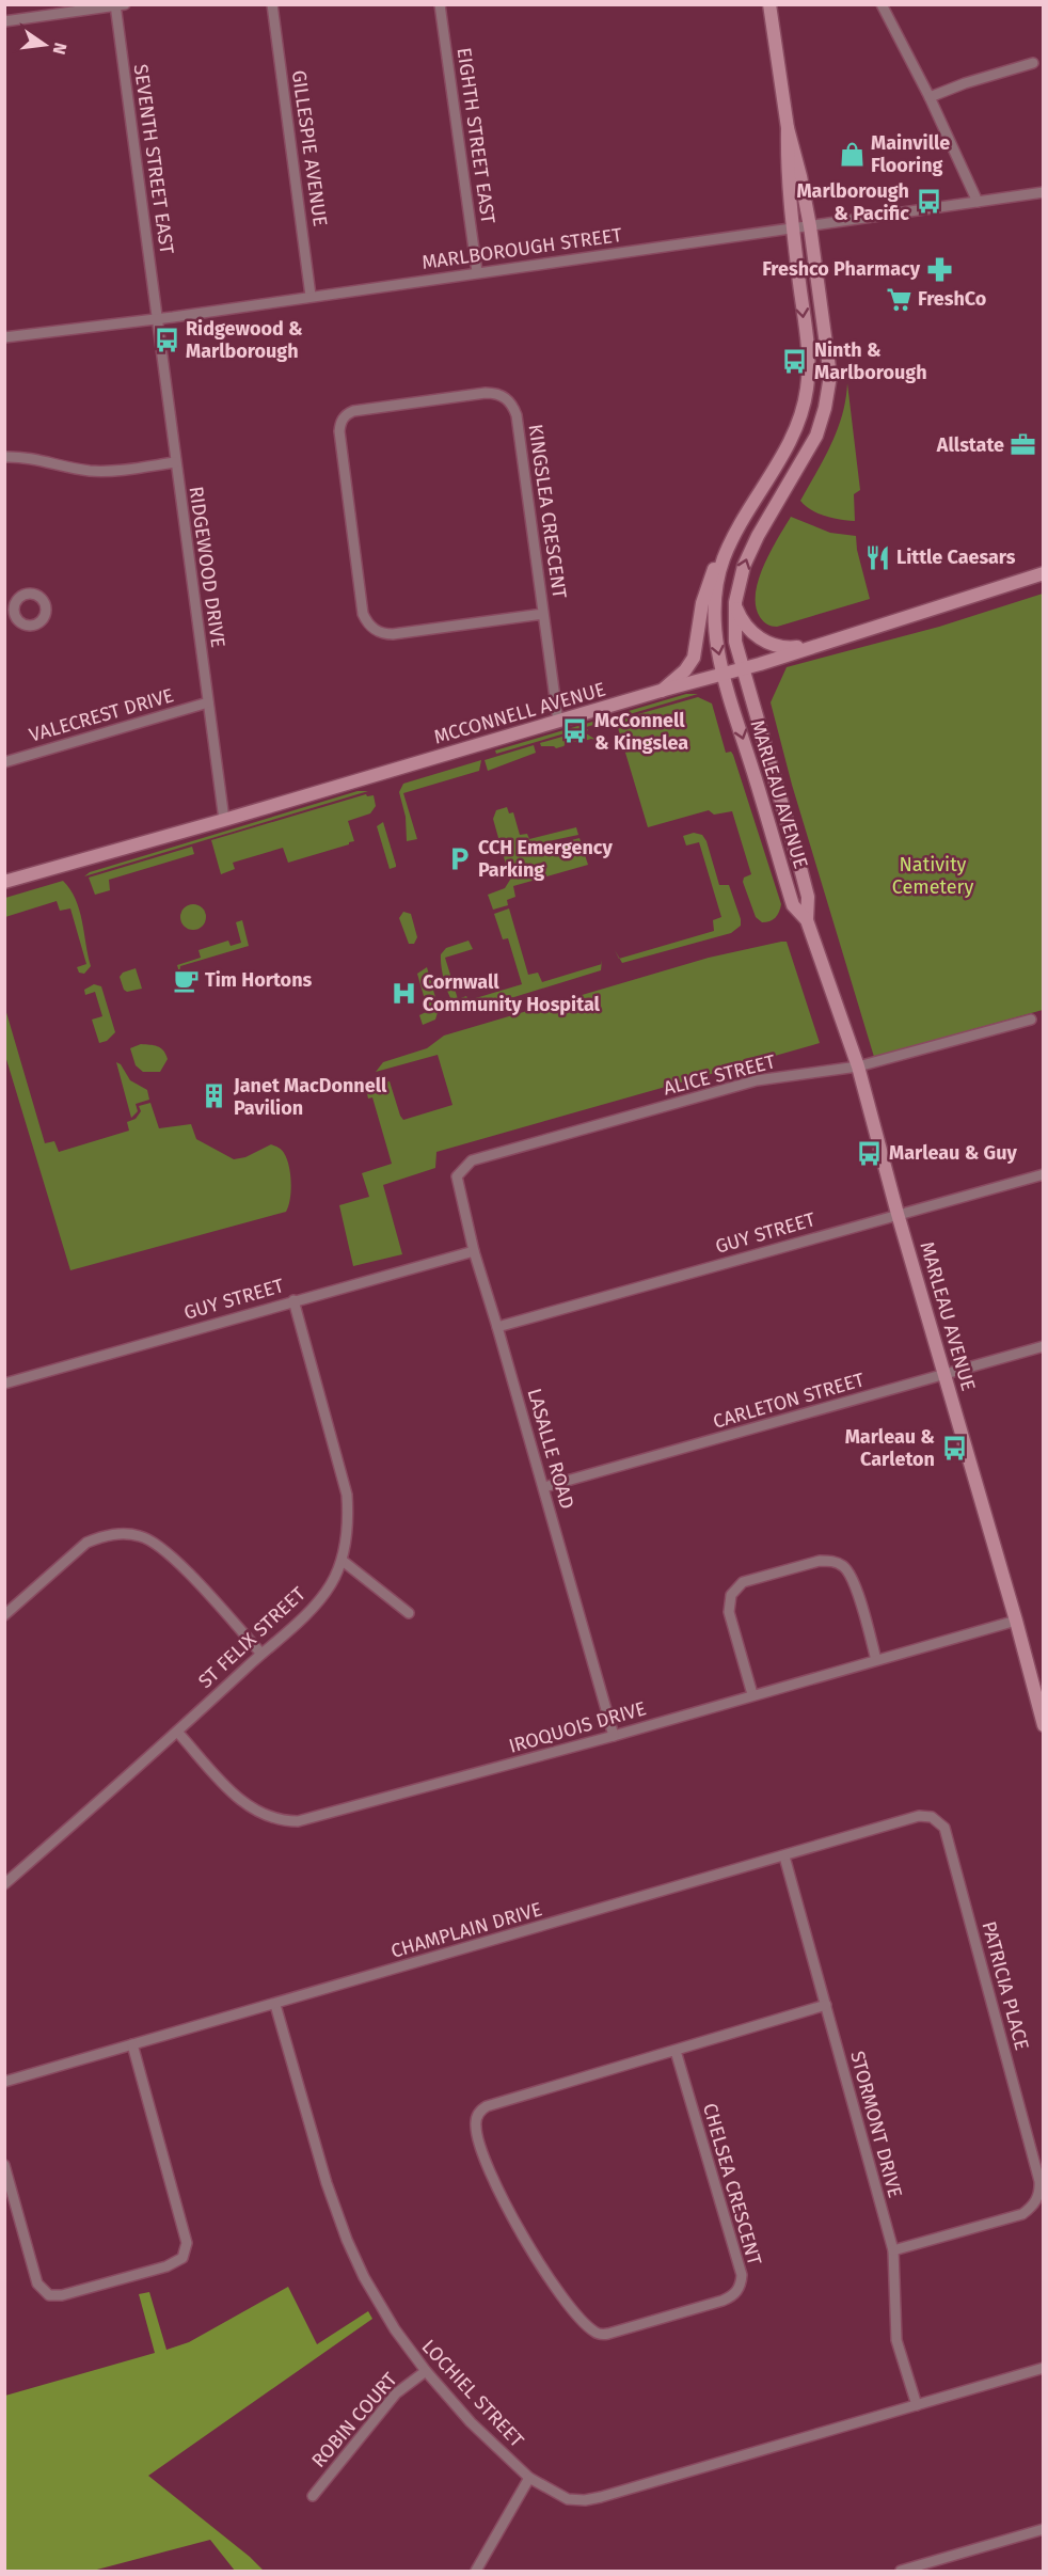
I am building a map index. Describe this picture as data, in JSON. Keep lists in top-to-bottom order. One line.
{"streets":{"main road":["MCCONNELL AVENUE","MARLEAU AVENUE"],"street":["EIGHTH STREET EAST","GILLESPIE AVENUE","SEVENTH STREET EAST","MARLBOROUGH STREET","KINGSLEA CRESCENT","RIDGEWOOD DRIVE","VALECREST DRIVE","ALICE STREET","GUY STREET","CARLETON STREET","LASALLE ROAD","ST FELIX STREET","IROQUOIS DRIVE","CHAMPLAIN DRIVE","PATRICIA PLACE","STORMONT DRIVE","CHELSEA CRESCENT","LOCHIEL STREET","ROBIN COURT"]},"crossings":[["EIGHTH STREET EAST","MARLBOROUGH STREET"],["GILLESPIE AVENUE","MARLBOROUGH STREET"],["SEVENTH STREET EAST","MARLBOROUGH STREET"],["SEVENTH STREET EAST","RIDGEWOOD DRIVE"],["MARLBOROUGH STREET","RIDGEWOOD DRIVE"],["MARLBOROUGH STREET","MARLEAU AVENUE"],["KINGSLEA CRESCENT","MCCONNELL AVENUE"],["RIDGEWOOD DRIVE","MCCONNELL AVENUE"],["RIDGEWOOD DRIVE","VALECREST DRIVE"],["MCCONNELL AVENUE","MARLEAU AVENUE"],["MARLEAU AVENUE","ALICE STREET"],["MARLEAU AVENUE","GUY STREET"],["MARLEAU AVENUE","CARLETON STREET"],["MARLEAU AVENUE","IROQUOIS DRIVE"],["ALICE STREET","LASALLE ROAD"],["GUY STREET","LASALLE ROAD"],["GUY STREET","ST FELIX STREET"],["CARLETON STREET","LASALLE ROAD"],["LASALLE ROAD","IROQUOIS DRIVE"],["ST FELIX STREET","IROQUOIS DRIVE"],["CHAMPLAIN DRIVE","PATRICIA PLACE"],["CHAMPLAIN DRIVE","STORMONT DRIVE"],["CHAMPLAIN DRIVE","LOCHIEL STREET"],["PATRICIA PLACE","STORMONT DRIVE"],["STORMONT DRIVE","CHELSEA CRESCENT"],["STORMONT DRIVE","LOCHIEL STREET"],["LOCHIEL STREET","ROBIN COURT"]],"parks":["Nativity Cemetery"],"places":{"shop":["Mainville Flooring"],"bus stop":["Marlborough & Pacific","Ridgewood & Marlborough","Ninth & Marlborough","McConnell & Kingslea","Marleau & Guy","Marleau & Carleton"],"pharmacy":["Freshco Pharmacy"],"supermarket":["FreshCo"],"office":["Allstate"],"restaurant":["Little Caesars"],"parking":["CCH Emergency Parking"],"cafe":["Tim Hortons"],"hospital":["Cornwall Community Hospital"],"building":["Janet MacDonnell Pavilion"]},"north":"right"}
